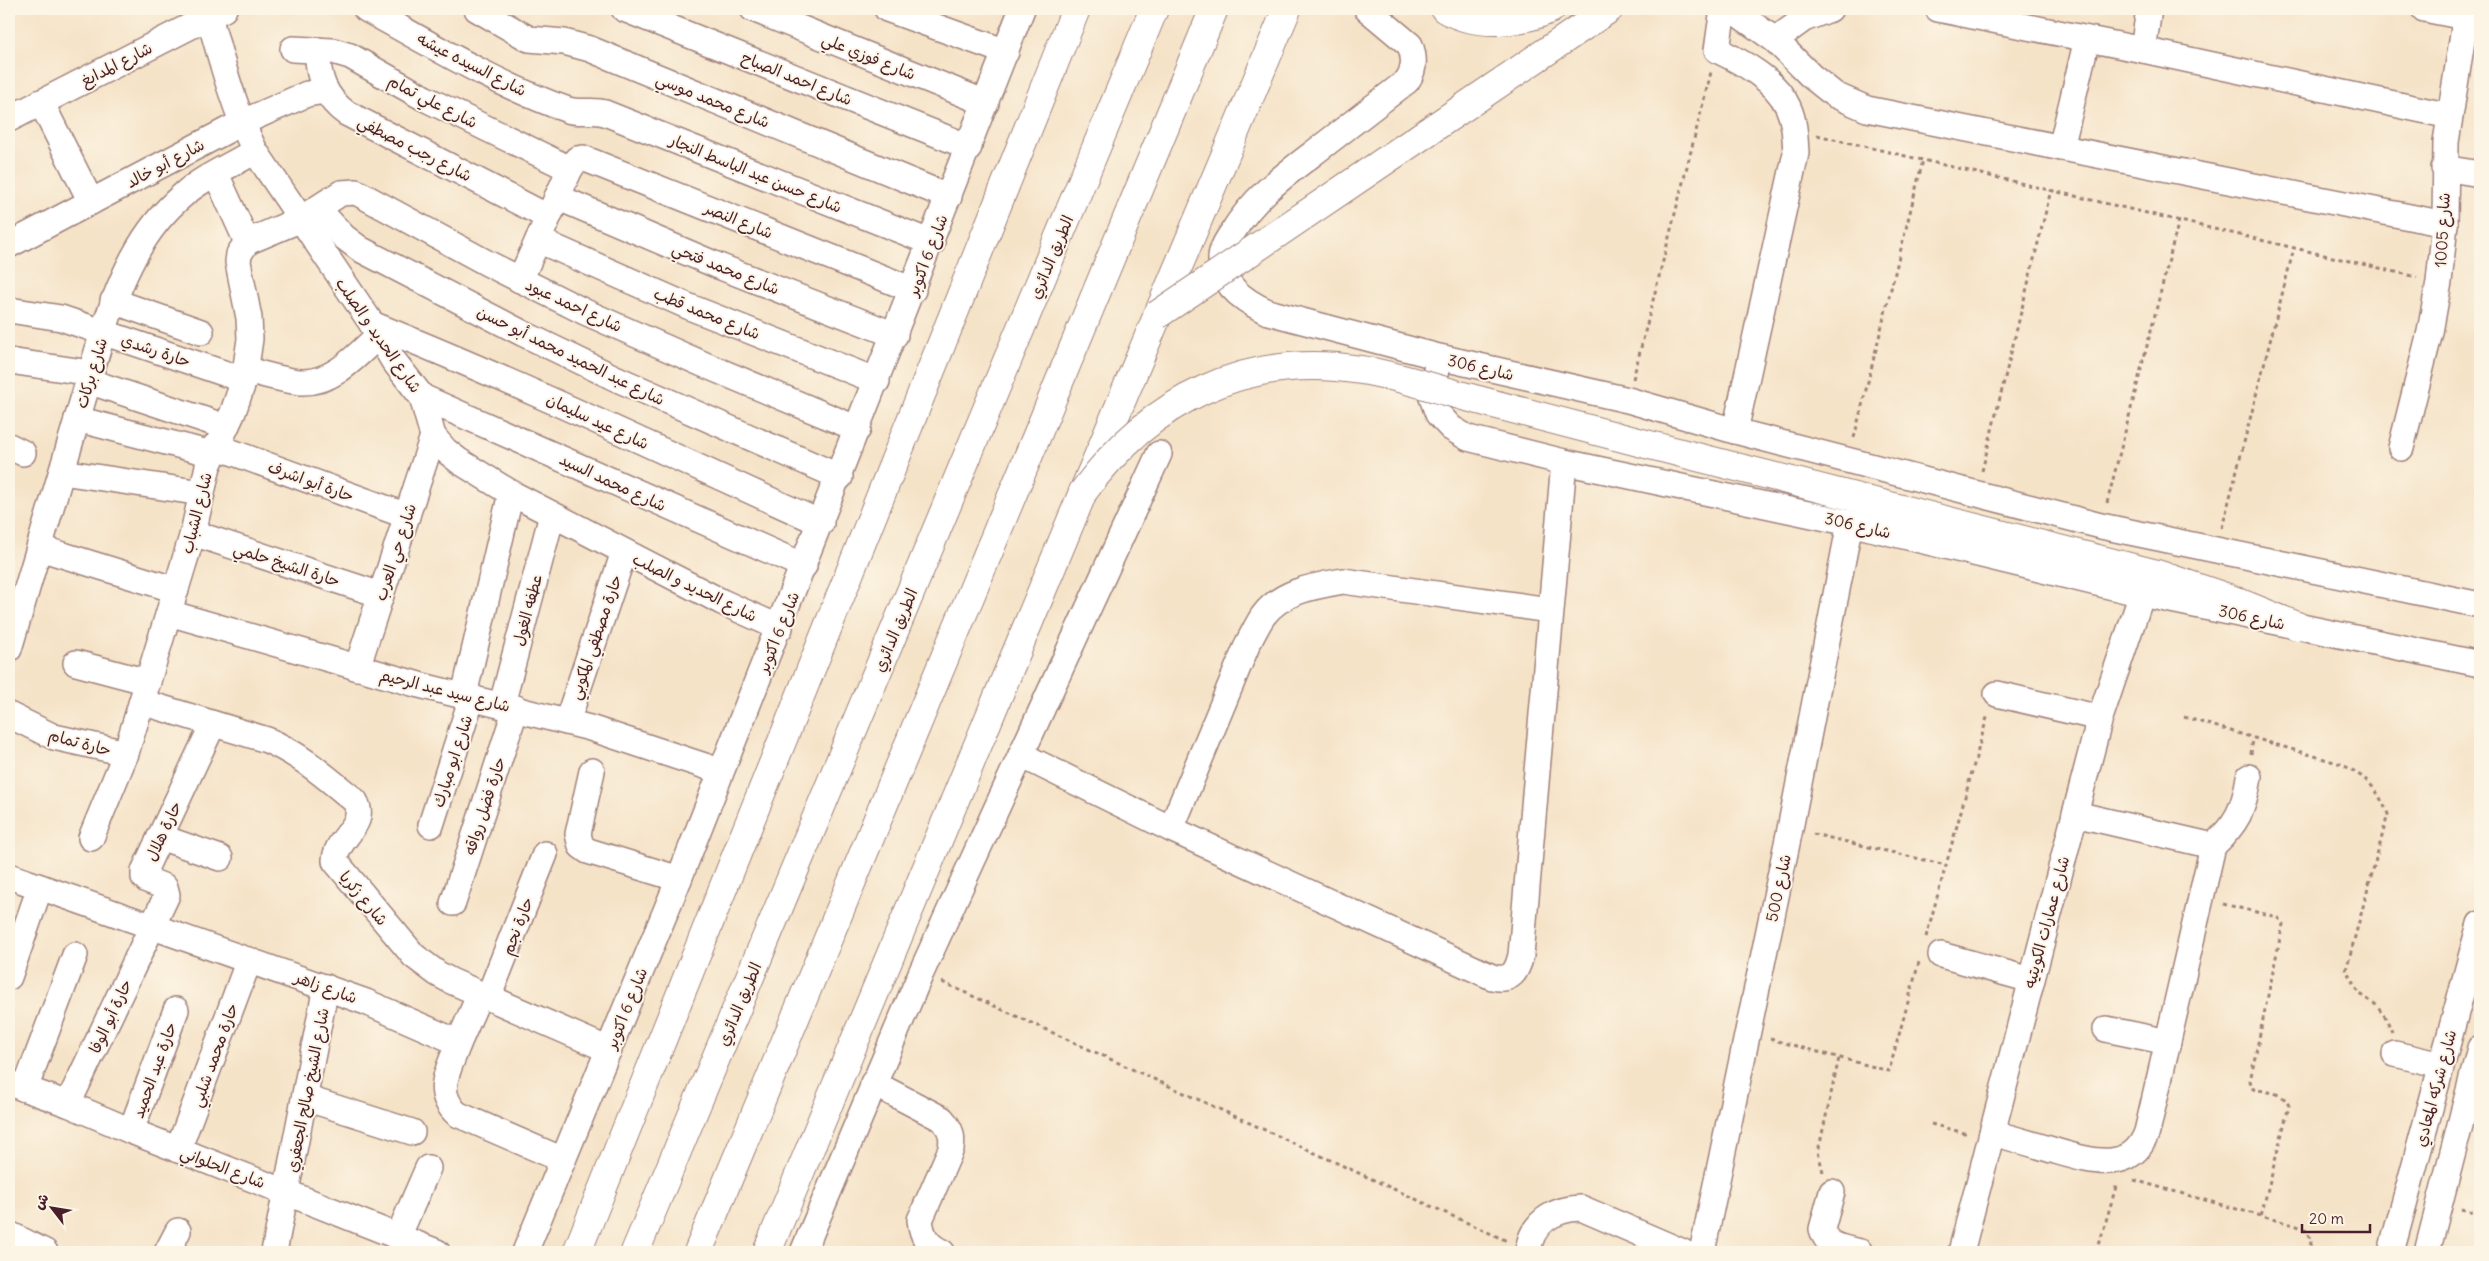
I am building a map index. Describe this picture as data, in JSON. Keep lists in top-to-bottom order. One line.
{"streets":{"highway":["الطريق الدائري"],"street":["شارع فوزي علي","شارع المدابغ","شارع السيده عيشه","شارع احمد الصباح","شارع محمد موسي","شارع علي تمام","شارع رجب مصطفي","شارع أبو خالد","شارع حسن عبد الباسط النجار","شارع النصر","شارع 1005","شارع 6 اكتوبر","شارع محمد فتحي","شارع احمد عبود","شارع محمد قطب","شارع الحديد و الصلب","حارة رشدي","شارع عبد الحميد محمد أبو حسن","شارع 306","شارع بركات","شارع عيد سليمان","حارة أبو اشرف","شارع محمد السيد","شارع الشباب","شارع حي العرب","حارة الشيخ حلمي","عطفه الغول","حارة مصطفي المكوبي","شارع سيد عبد الرحيم","حارة تمام","شارع ابو مبارك","حارة فضل رواقه","حارة هلال","شارع 500","شارع زكريا","شارع عمارات الكويتيه","حارة نجم","شارع زاهر","حارة أبو الوفا","حارة محمد شلبي","حارة عبد الحميد","شارع شركه المعادي","شارع الشيخ صالح الجعفري","شارع الحلواني"]},"crossings":[["شارع فوزي علي","شارع 6 اكتوبر"],["شارع المدابغ","شارع الحديد و الصلب"],["شارع السيده عيشه","شارع حسن عبد الباسط النجار"],["شارع احمد الصباح","شارع 6 اكتوبر"],["شارع محمد موسي","شارع 6 اكتوبر"],["شارع علي تمام","شارع رجب مصطفي"],["شارع علي تمام","شارع النصر"],["شارع رجب مصطفي","شارع أبو خالد"],["شارع رجب مصطفي","شارع محمد فتحي"],["شارع أبو خالد","شارع الحديد و الصلب"],["شارع حسن عبد الباسط النجار","شارع 6 اكتوبر"],["شارع النصر","شارع 6 اكتوبر"],["شارع 6 اكتوبر","شارع محمد فتحي"],["شارع 6 اكتوبر","شارع احمد عبود"],["شارع 6 اكتوبر","شارع محمد قطب"],["شارع 6 اكتوبر","شارع الحديد و الصلب"],["شارع 6 اكتوبر","شارع عبد الحميد محمد أبو حسن"],["شارع 6 اكتوبر","شارع عيد سليمان"],["شارع 6 اكتوبر","شارع محمد السيد"],["شارع 6 اكتوبر","شارع سيد عبد الرحيم"],["شارع 6 اكتوبر","شارع زكريا"],["شارع احمد عبود","شارع الحديد و الصلب"],["شارع احمد عبود","شارع عبد الحميد محمد أبو حسن"],["شارع الحديد و الصلب","حارة رشدي"],["شارع الحديد و الصلب","شارع عبد الحميد محمد أبو حسن"],["شارع الحديد و الصلب","شارع بركات"],["شارع الحديد و الصلب","شارع عيد سليمان"],["شارع الحديد و الصلب","شارع محمد السيد"],["شارع الحديد و الصلب","شارع حي العرب"],["شارع الحديد و الصلب","عطفه الغول"],["شارع الحديد و الصلب","حارة مصطفي المكوبي"],["شارع الحديد و الصلب","شارع ابو مبارك"],["حارة رشدي","شارع بركات"],["حارة رشدي","شارع عيد سليمان"],["حارة رشدي","شارع الشباب"],["شارع 306","شارع 500"],["شارع 306","شارع عمارات الكويتيه"],["شارع بركات","شارع سيد عبد الرحيم"],["حارة أبو اشرف","شارع الشباب"],["حارة أبو اشرف","شارع حي العرب"],["شارع الشباب","حارة الشيخ حلمي"],["شارع الشباب","شارع سيد عبد الرحيم"],["شارع الشباب","حارة تمام"],["شارع الشباب","شارع زكريا"],["شارع حي العرب","حارة الشيخ حلمي"],["شارع حي العرب","شارع سيد عبد الرحيم"],["عطفه الغول","شارع سيد عبد الرحيم"],["عطفه الغول","حارة فضل رواقه"],["حارة مصطفي المكوبي","شارع سيد عبد الرحيم"],["شارع سيد عبد الرحيم","شارع ابو مبارك"],["شارع سيد عبد الرحيم","حارة فضل رواقه"],["حارة هلال","شارع زكريا"],["حارة هلال","شارع زاهر"],["حارة هلال","حارة أبو الوفا"],["شارع زكريا","حارة نجم"],["حارة نجم","شارع زاهر"],["شارع زاهر","حارة أبو الوفا"],["شارع زاهر","حارة محمد شلبي"],["شارع زاهر","شارع الشيخ صالح الجعفري"],["حارة أبو الوفا","شارع الحلواني"],["حارة محمد شلبي","شارع الحلواني"],["حارة عبد الحميد","شارع الحلواني"],["شارع الشيخ صالح الجعفري","شارع الحلواني"]],"scale_bar":"20 m","north":"top left"}
